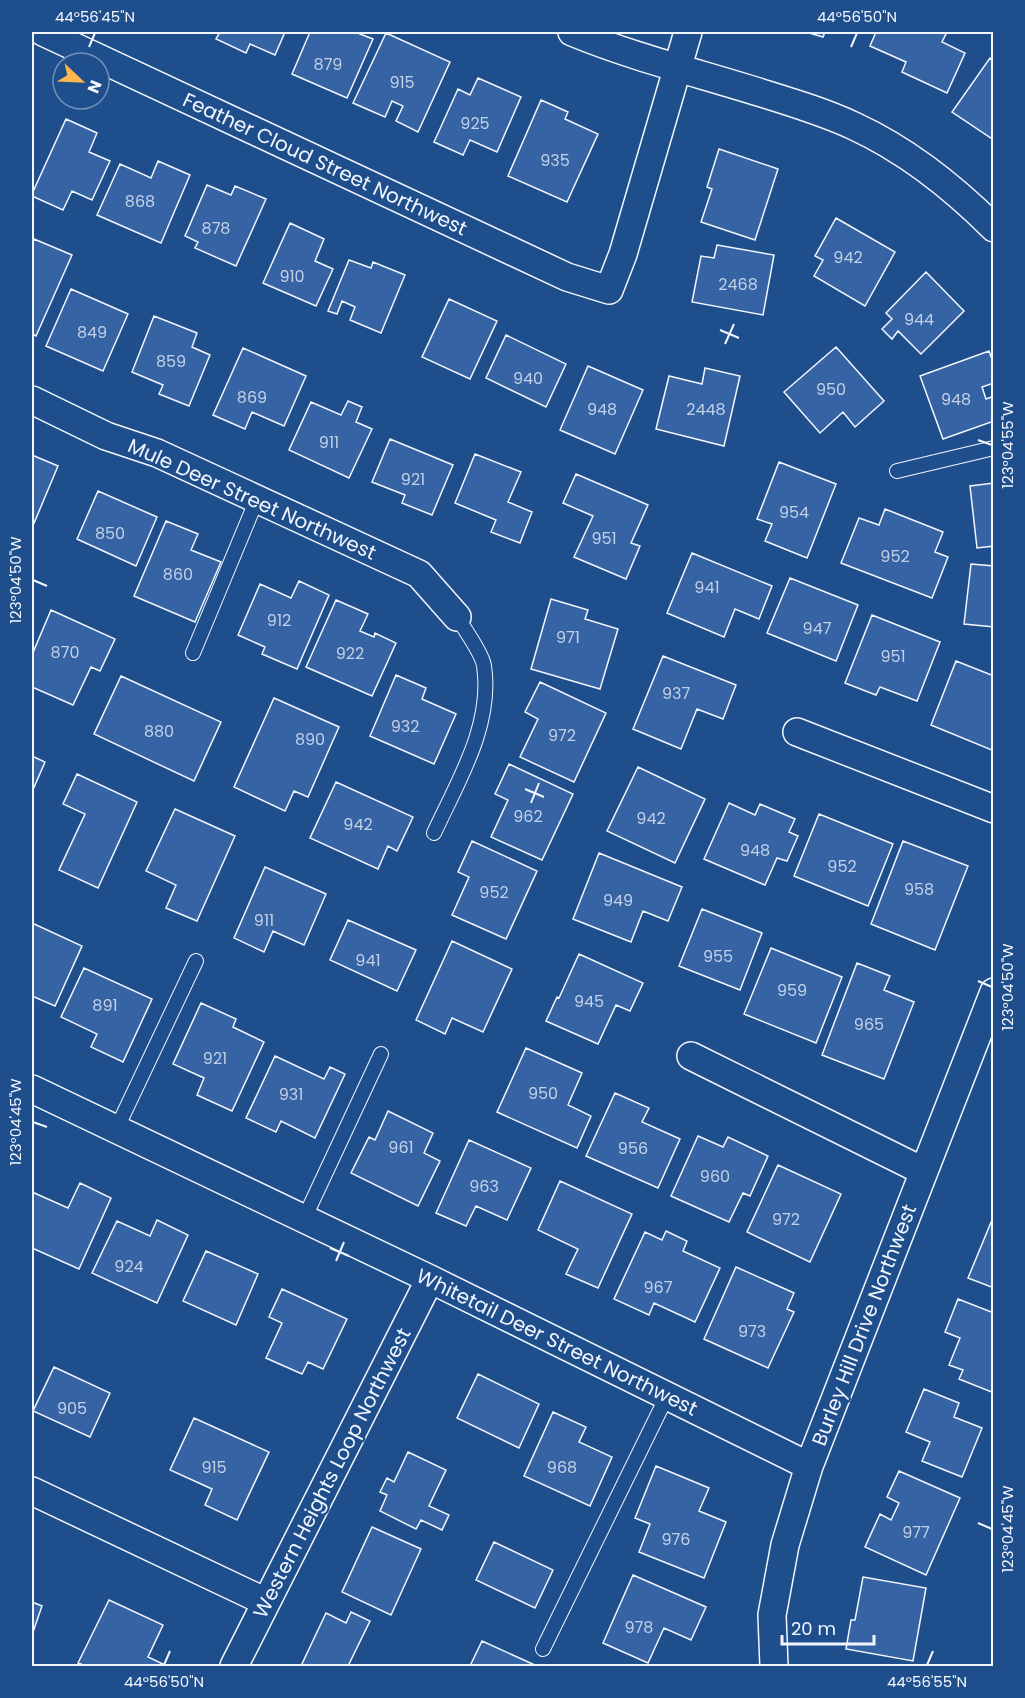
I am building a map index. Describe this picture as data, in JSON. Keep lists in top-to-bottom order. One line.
{"streets":{"street":["Feather Cloud Street Northwest","Mule Deer Street Northwest","Burley Hill Drive Northwest","Whitetail Deer Street Northwest","Western Heights Loop Northwest"]},"crossings":[["Burley Hill Drive Northwest","Whitetail Deer Street Northwest"],["Whitetail Deer Street Northwest","Western Heights Loop Northwest"]],"house_numbers":["879","915","925","935","868","878","942","910","2468","944","849","859","940","950","869","948","948","2448","911","921","954","850","951","952","860","941","912","947","971","870","922","951","937","932","880","972","890","962","942","942","948","952","958","952","949","911","955","941","959","945","891","965","921","950","931","961","956","960","963","972","924","967","973","905","915","968","977","976","978"],"scale_bar":"20 m","north":"bottom right","coordinates":["44°56'45\"N","44°56'50\"N","123°04'55\"W","123°04'50\"W","123°04'45\"W","44°56'55\"N"]}
